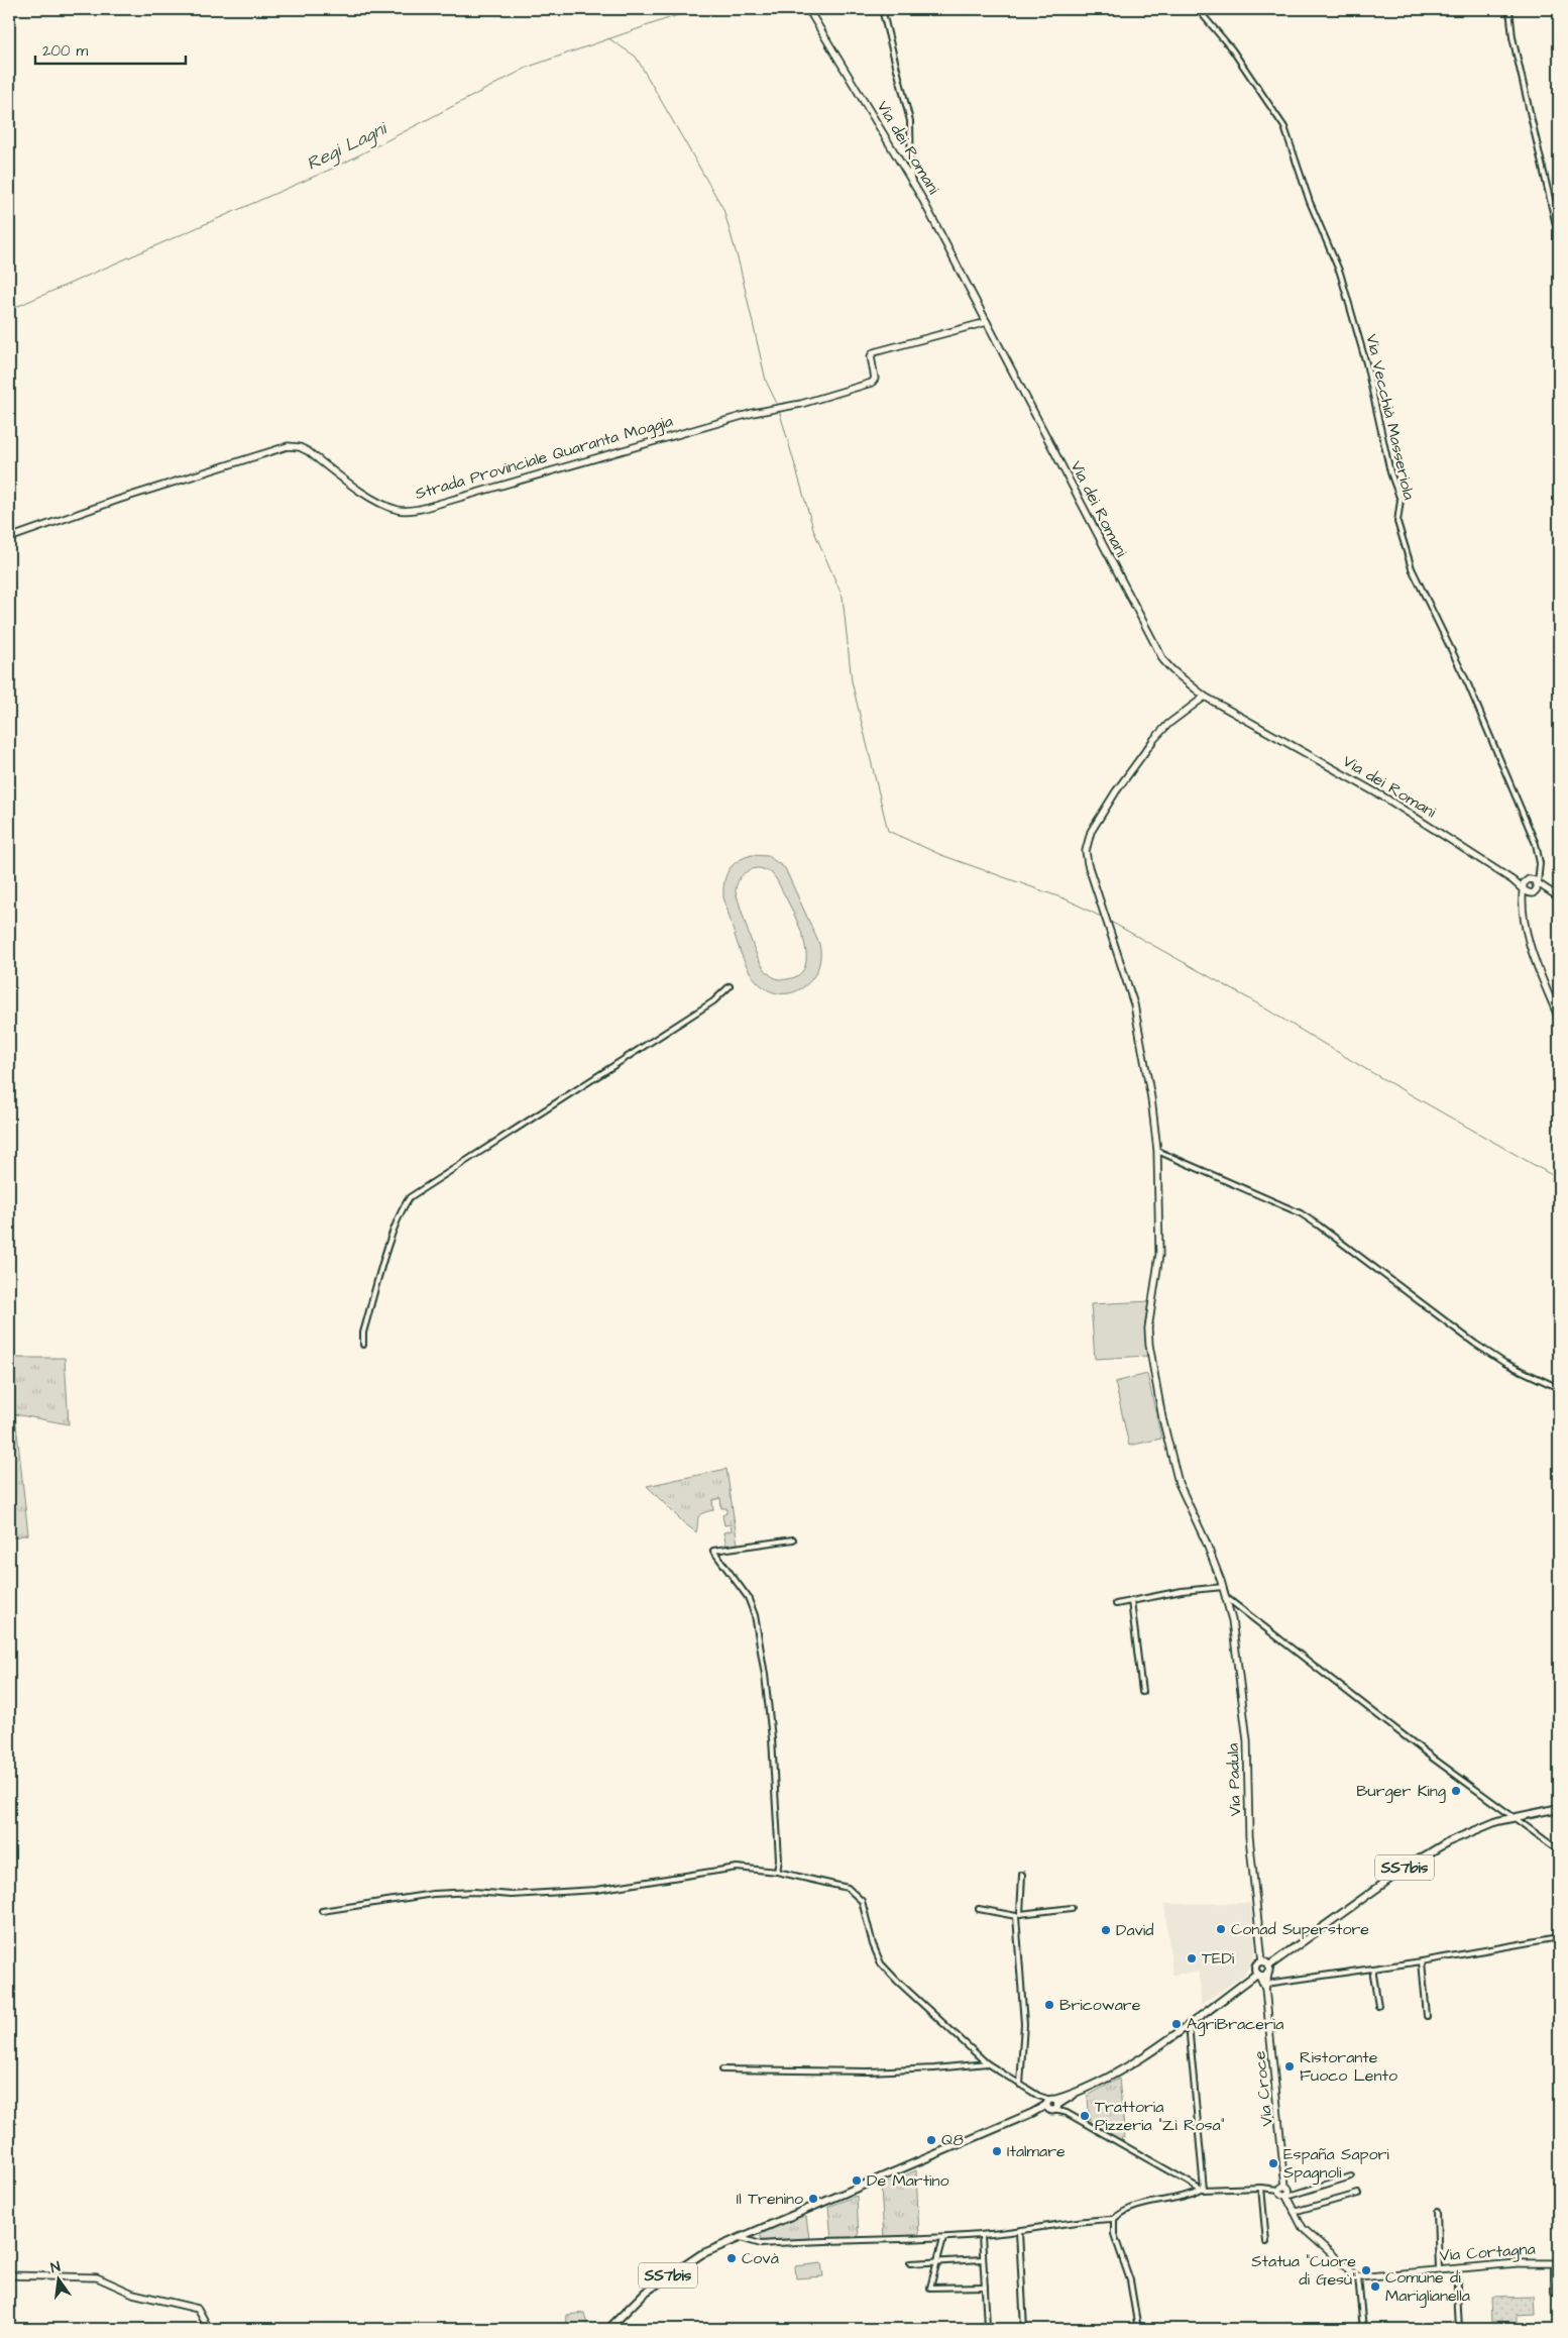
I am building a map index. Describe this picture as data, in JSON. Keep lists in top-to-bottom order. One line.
{"streets":{"main road":["Via dei Romani","Strada Provinciale Quaranta Moggia","Via Padula","SS7bis","Via Croce","Via Cortagna"],"street":["Via Vecchià Masseriola"]},"crossings":[["Via dei Romani","Via Vecchià Masseriola"],["Via dei Romani","Strada Provinciale Quaranta Moggia"],["Via dei Romani","Via Padula"],["Via Padula","SS7bis"],["SS7bis","Via Croce"]],"water":["Regi Lagni"],"places":["Burger King","Conad Superstore","David","TEDi","Bricoware","AgriBraceria","Ristorante Fuoco Lento","Trattoria Pizzeria \"Zì Rosa\"","Q8","Italmare","España Sapori Spagnoli","De Martino","Il Trenino","Covà","Statua \"Cuore di Gesù\"","Comune di Mariglianella"],"scale_bar":"200 m","north":"top"}
